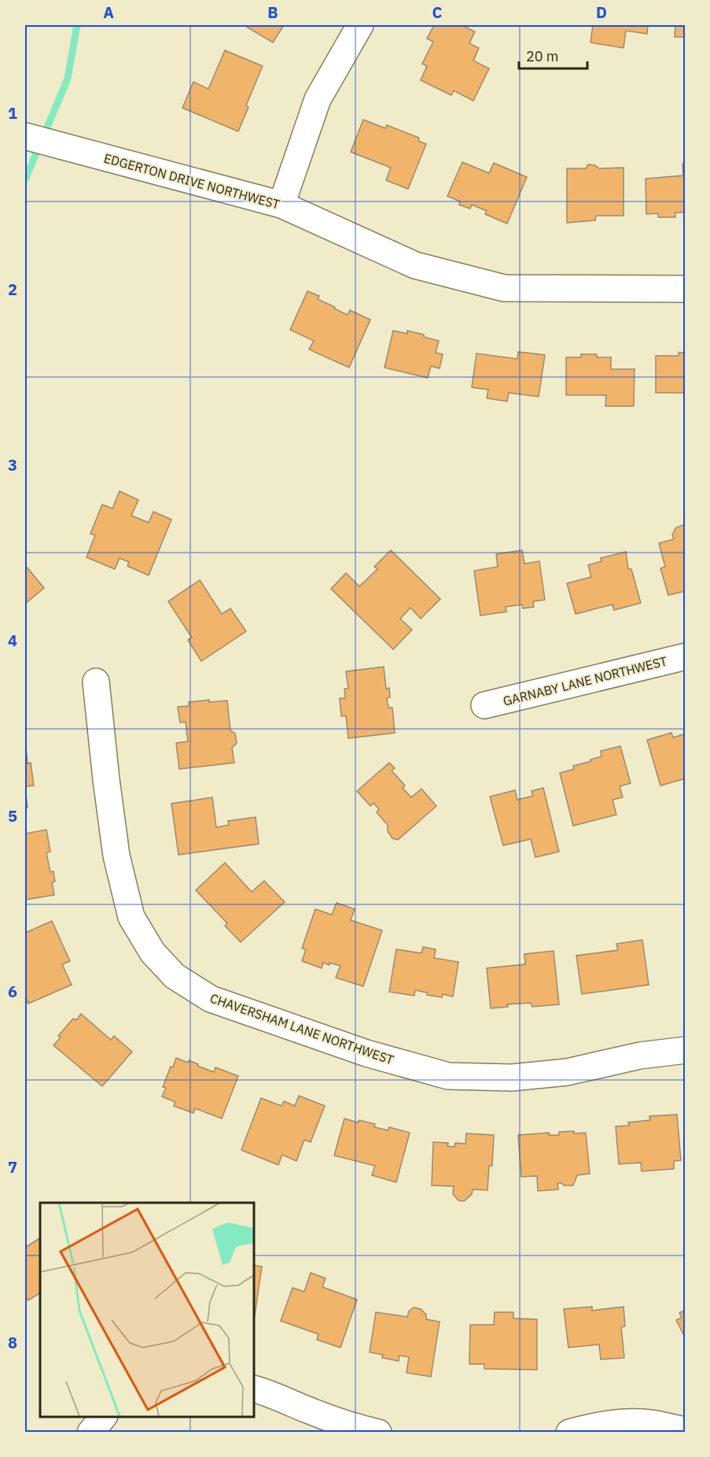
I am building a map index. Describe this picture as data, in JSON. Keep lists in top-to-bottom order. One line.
{"streets":{"street":["EDGERTON DRIVE NORTHWEST","GARNABY LANE NORTHWEST","CHAVERSHAM LANE NORTHWEST"]},"scale_bar":"20 m","grid":{"columns":["A","B","C","D"],"rows":["1","2","3","4","5","6","7","8"]}}
